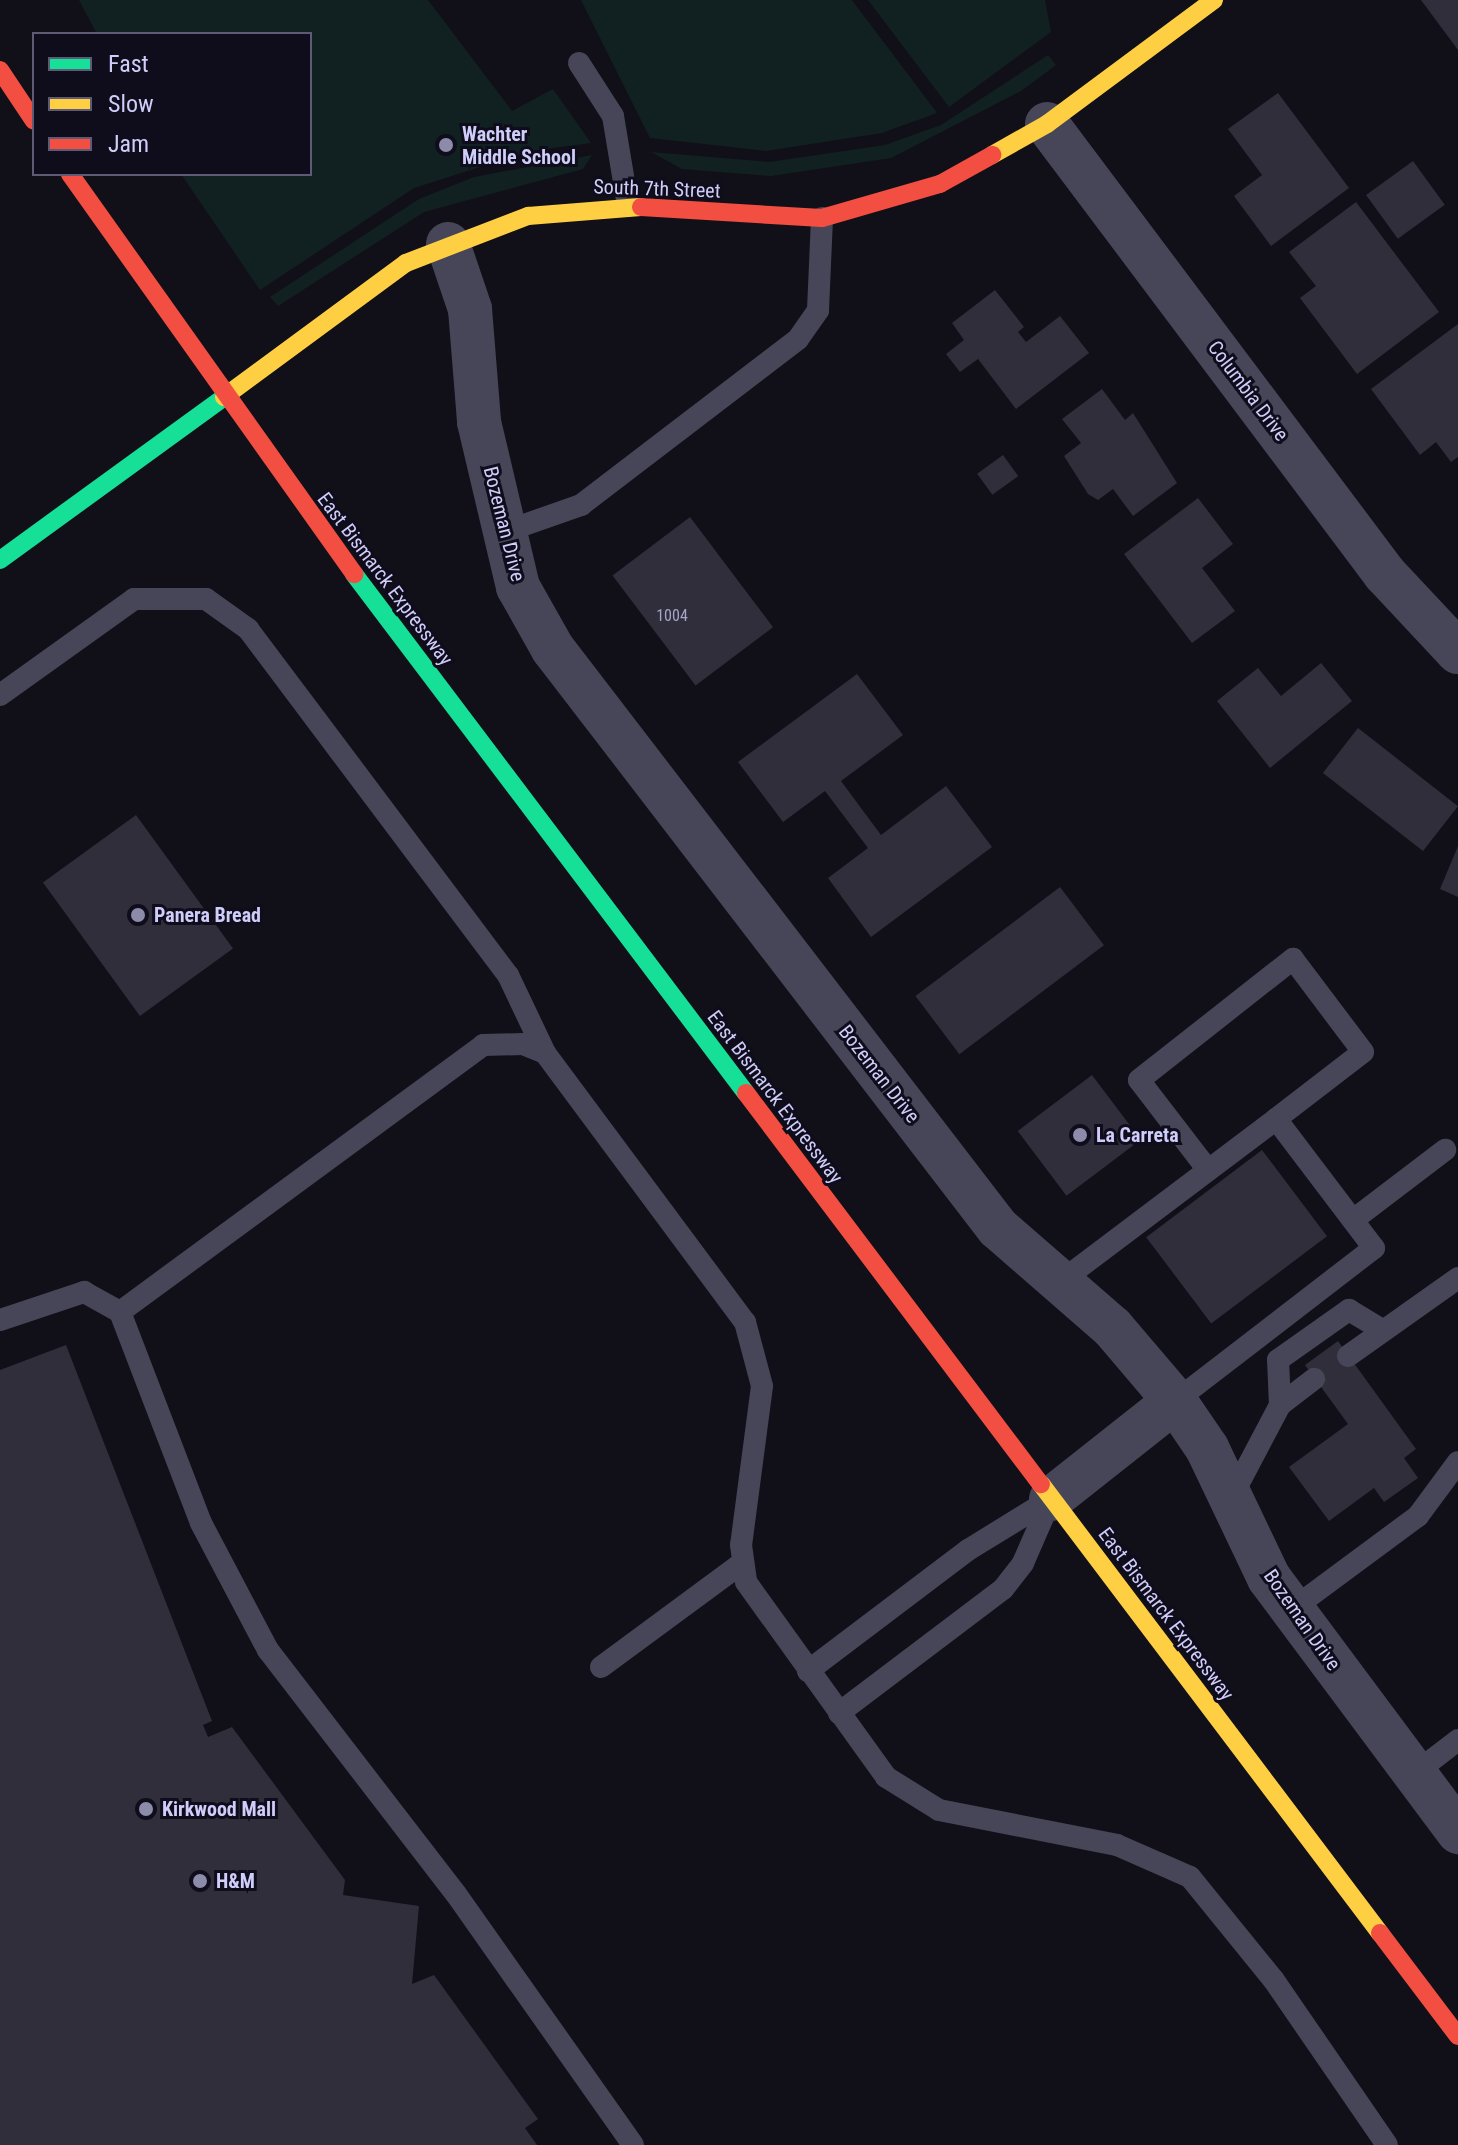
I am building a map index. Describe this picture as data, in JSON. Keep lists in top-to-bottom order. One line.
{"streets":{"main road":["South 7th Street","East Bismarck Expressway"],"street":["Columbia Drive","Bozeman Drive"]},"crossings":[["South 7th Street","Columbia Drive"],["South 7th Street","Bozeman Drive"],["South 7th Street","East Bismarck Expressway"]],"places":["Wachter Middle School","Panera Bread","La Carreta","Kirkwood Mall","H&M"],"house_numbers":["1004"],"legend":["Fast","Slow","Jam"]}
